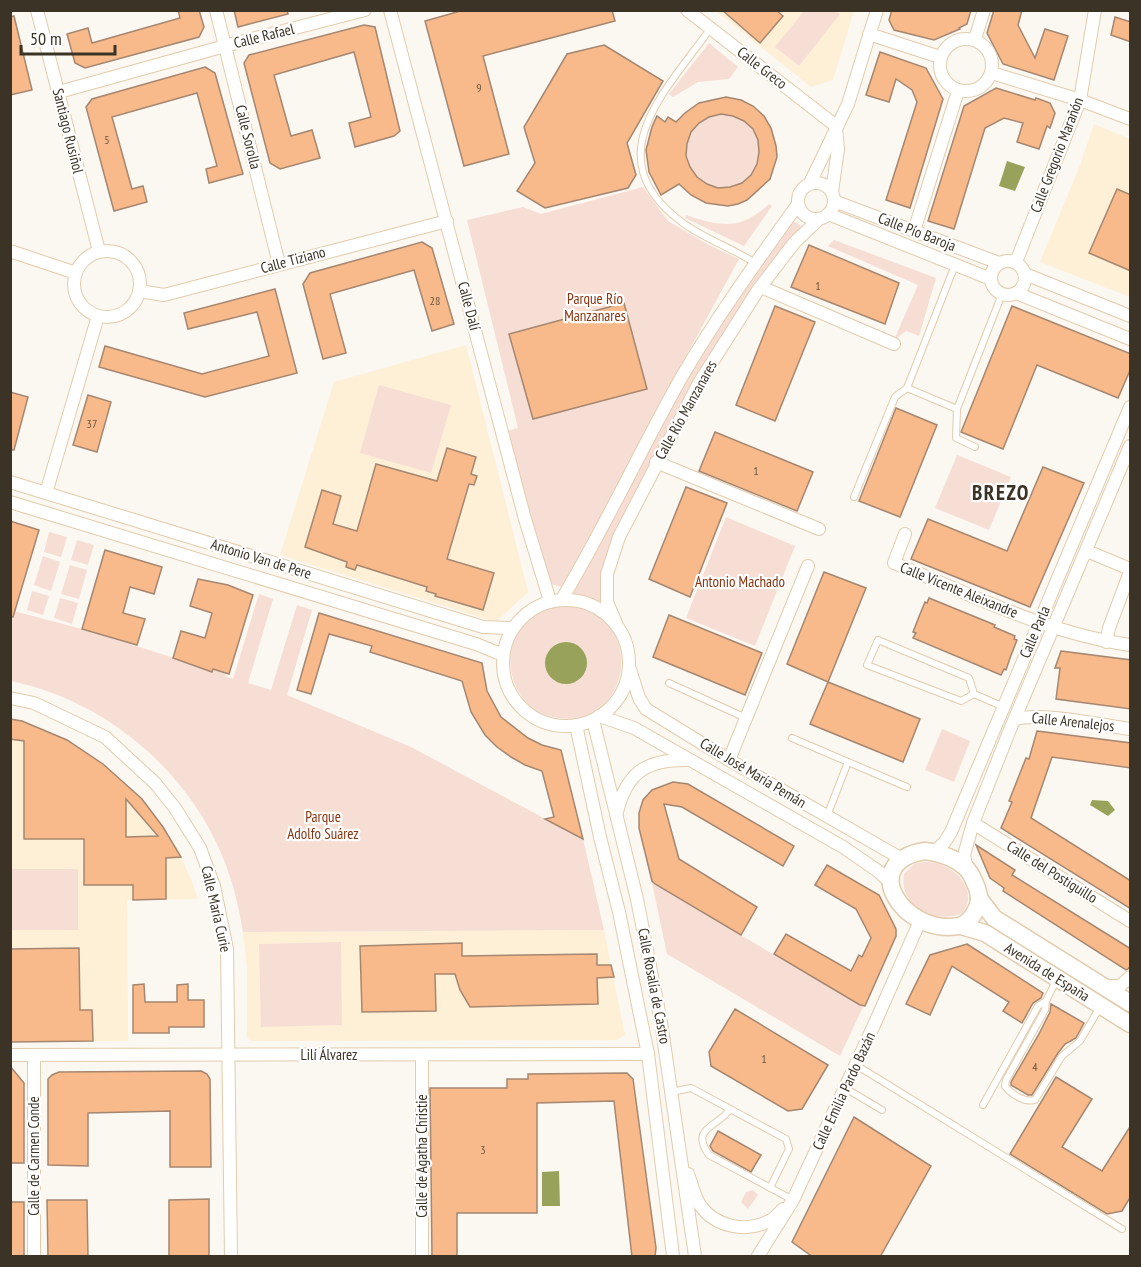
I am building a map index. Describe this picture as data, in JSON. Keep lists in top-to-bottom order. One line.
{"streets":{"street":["Calle Rafael","Calle Greco","Santiago Rusiñol","Calle Sorolla","Calle Gregorio Marañón","Calle Pío Baroja","Calle Tiziano","Calle Dalí","Calle Río Manzanares","Antonio Van de Pere","Calle Vicente Aleixandre","Calle Parla","Calle Arenalejos","Calle José María Pemán","Calle del Postiguillo","Calle María Curie","Avenida de España","Calle Rosalía de Castro","Lilí Álvarez","Calle Emilia Pardo Bazán","Calle de Carmen Conde","Calle de Agatha Christie"]},"crossings":[["Calle Rafael","Santiago Rusiñol"],["Calle Rafael","Calle Sorolla"],["Santiago Rusiñol","Calle Tiziano"],["Calle Sorolla","Calle Tiziano"],["Calle Gregorio Marañón","Calle Pío Baroja"],["Calle Pío Baroja","Calle Río Manzanares"],["Calle Tiziano","Calle Dalí"],["Calle Dalí","Calle Río Manzanares"],["Calle Dalí","Antonio Van de Pere"],["Calle Dalí","Calle José María Pemán"],["Calle Dalí","Calle Rosalía de Castro"],["Calle Río Manzanares","Antonio Van de Pere"],["Calle Río Manzanares","Calle José María Pemán"],["Calle Río Manzanares","Calle Rosalía de Castro"],["Antonio Van de Pere","Calle José María Pemán"],["Antonio Van de Pere","Calle Rosalía de Castro"],["Calle Vicente Aleixandre","Calle Parla"],["Calle Parla","Calle Arenalejos"],["Calle Parla","Calle José María Pemán"],["Calle Parla","Calle del Postiguillo"],["Calle Parla","Avenida de España"],["Calle Parla","Calle Emilia Pardo Bazán"],["Calle José María Pemán","Avenida de España"],["Calle José María Pemán","Calle Rosalía de Castro"],["Calle José María Pemán","Calle Emilia Pardo Bazán"],["Calle María Curie","Lilí Álvarez"],["Avenida de España","Calle Emilia Pardo Bazán"],["Calle Rosalía de Castro","Lilí Álvarez"],["Lilí Álvarez","Calle de Carmen Conde"],["Lilí Álvarez","Calle de Agatha Christie"]],"districts":["BREZO"],"parks":["Parque Río Manzanares","Antonio Machado","Parque Adolfo Suárez"],"house_numbers":["9","5","1","28","37","1","1","4","3"],"scale_bar":"50 m"}
